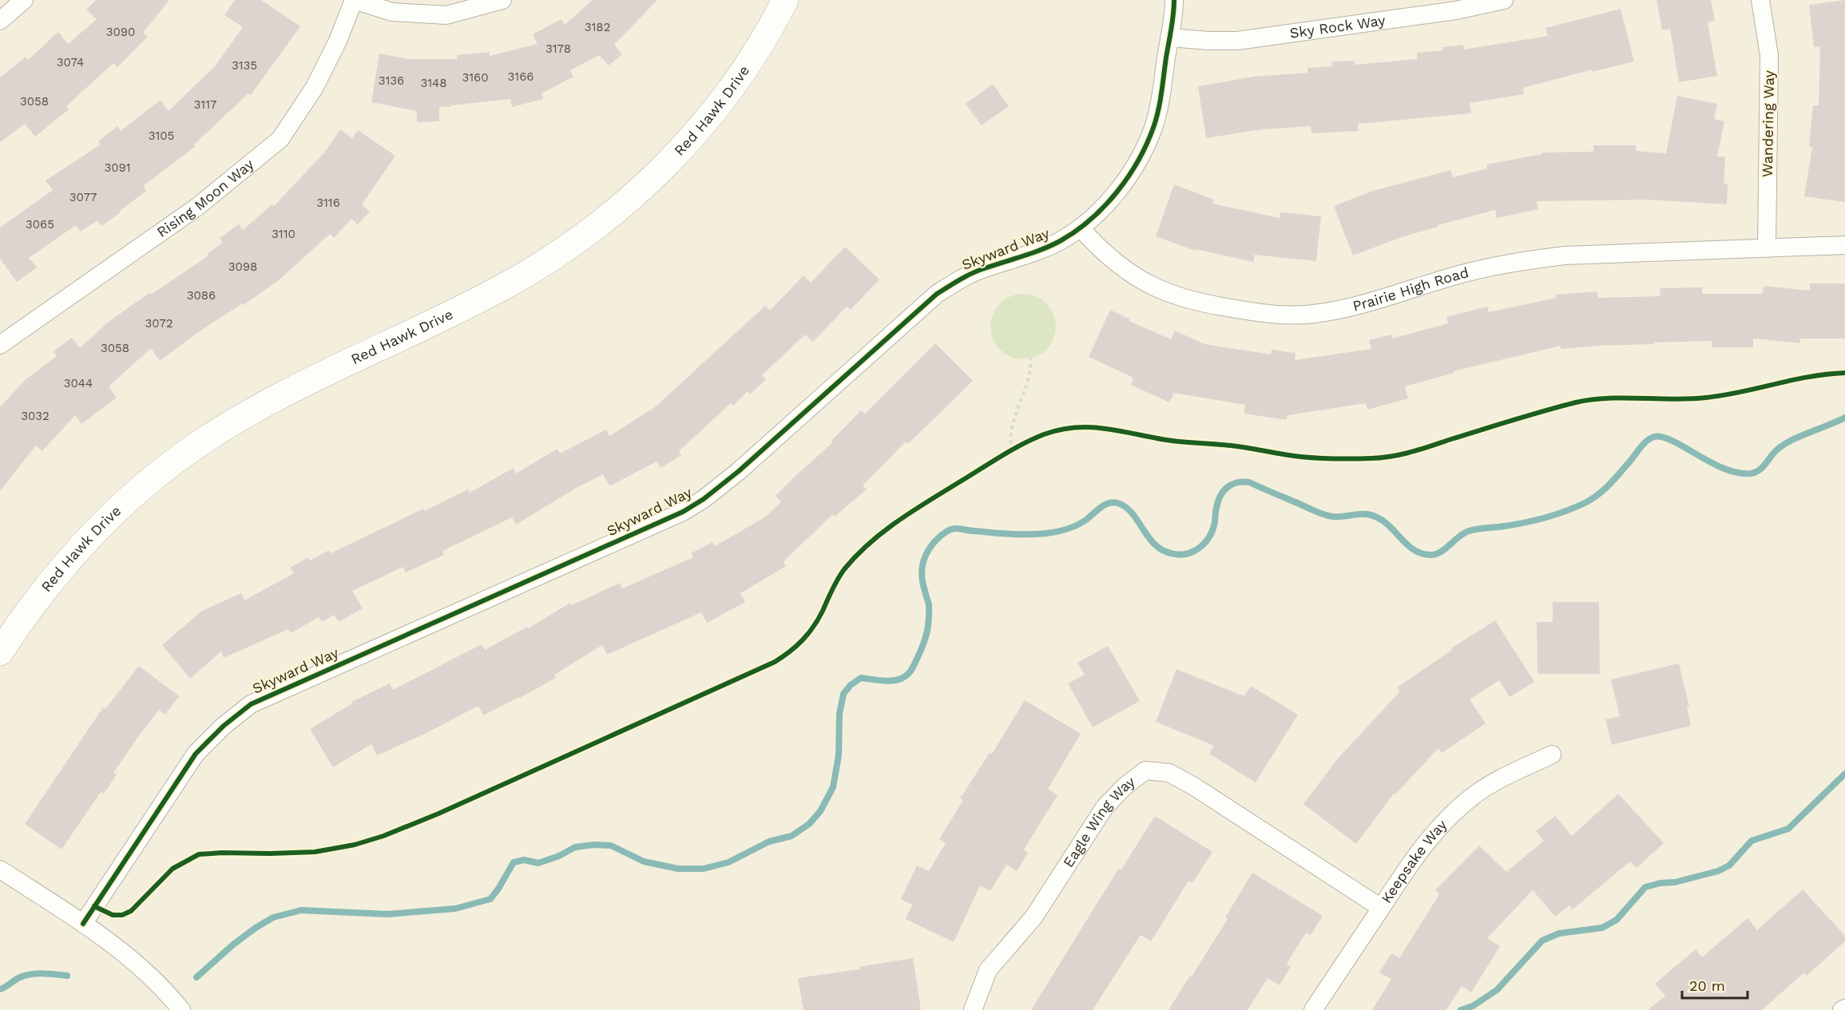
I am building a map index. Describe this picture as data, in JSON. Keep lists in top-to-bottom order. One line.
{"streets":{"street":["Sky Rock Way","Red Hawk Drive","Wandering Way","Rising Moon Way","Skyward Way","Prairie High Road","Eagle Wing Way","Keepsake Way"]},"crossings":[["Sky Rock Way","Skyward Way"],["Wandering Way","Prairie High Road"],["Skyward Way","Prairie High Road"],["Eagle Wing Way","Keepsake Way"]],"house_numbers":["3182","3090","3178","3074","3135","3166","3160","3136","3148","3058","3117","3105","3091","3077","3116","3065","3110","3098","3086","3072","3058","3044","3032"],"scale_bar":"20 m"}
